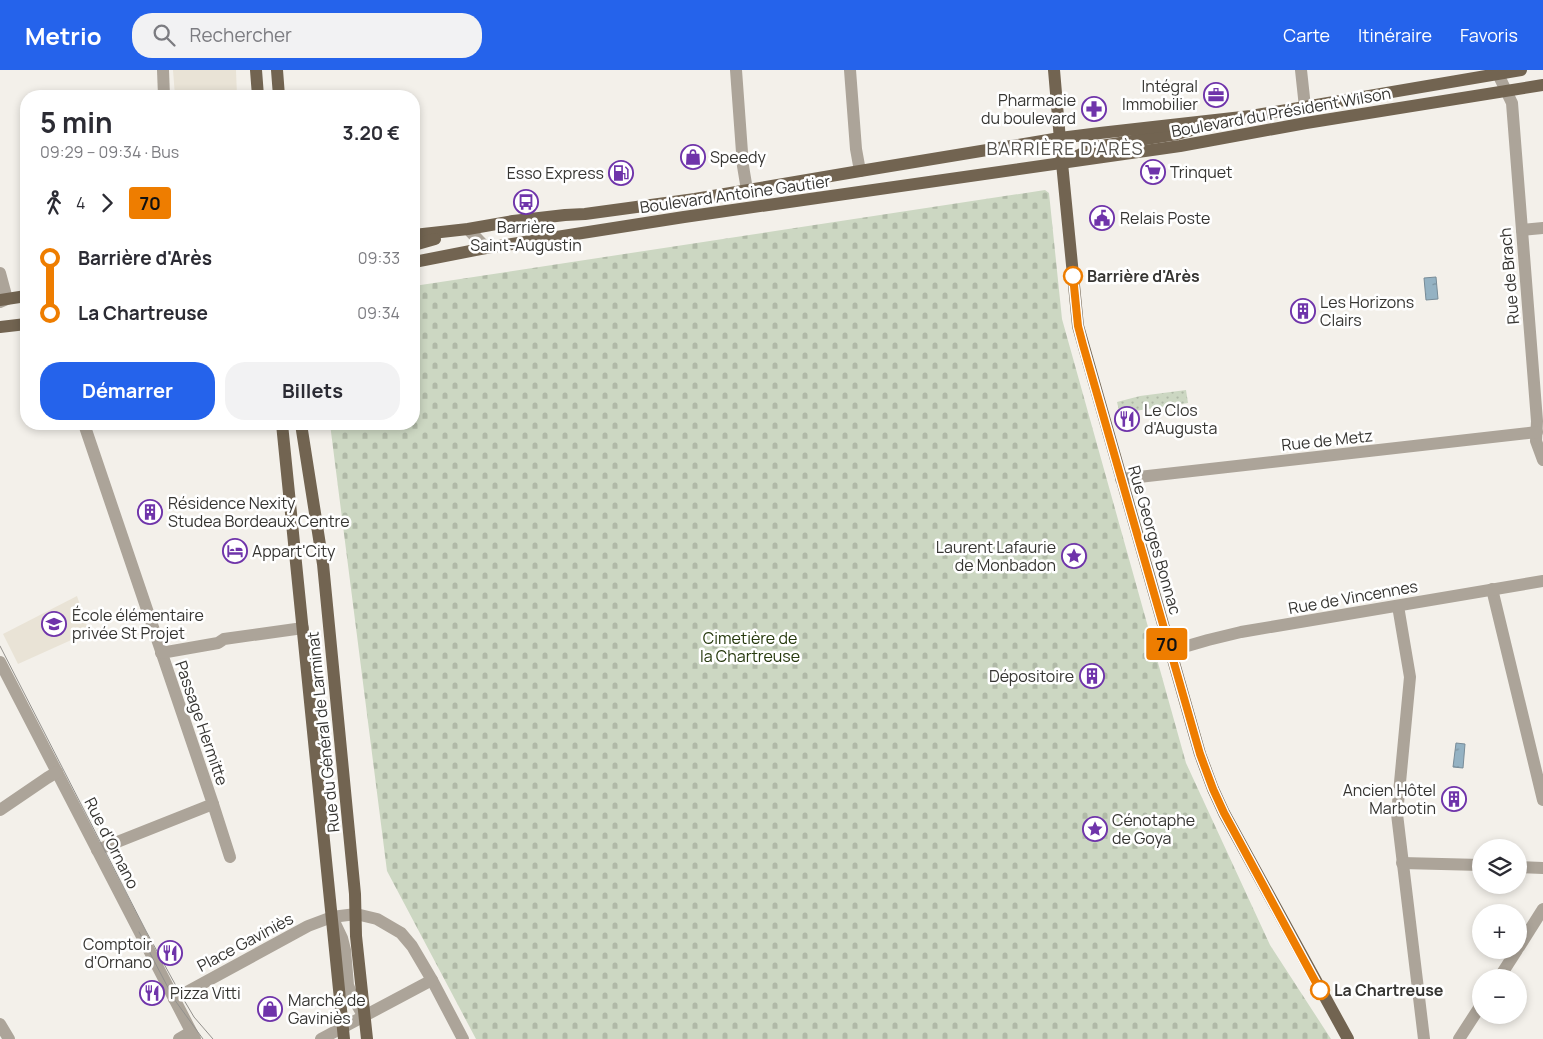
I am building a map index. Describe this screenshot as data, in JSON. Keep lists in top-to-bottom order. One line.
{"streets":{"main road":["Boulevard du Président Wilson","Boulevard Antoine Gautier","Rue Georges Bonnac","Rue du Général de Larminat"],"street":["Rue de Brach","Rue de Metz","Rue de Vincennes","Passage Hermitte","Rue d'Ornano","Place Gaviniès"]},"crossings":[["Boulevard du Président Wilson","Boulevard Antoine Gautier"],["Boulevard du Président Wilson","Rue de Brach"],["Boulevard du Président Wilson","Rue Georges Bonnac"],["Boulevard Antoine Gautier","Rue Georges Bonnac"],["Rue de Brach","Rue de Metz"],["Rue de Metz","Rue Georges Bonnac"],["Rue Georges Bonnac","Rue de Vincennes"],["Passage Hermitte","Rue d'Ornano"],["Rue du Général de Larminat","Place Gaviniès"],["Rue d'Ornano","Place Gaviniès"]],"districts":["BARRIÈRE D'ARÈS"],"parks":["Cimetière de la Chartreuse"],"places":{"office":["Intégral Immobilier"],"pharmacy":["Pharmacie du boulevard"],"shop":["Speedy","Marché de Gaviniès"],"supermarket":["Trinquet"],"fuel station":["Esso Express"],"bus stop":["Barrière Saint-Augustin"],"public building":["Relais Poste"],"other":["Barrière d'Arès","La Chartreuse"],"building":["Les Horizons Clairs","Résidence Nexity Studea Bordeaux Centre","Dépositoire","Ancien Hôtel Marbotin"],"restaurant":["Le Clos d'Augusta","Comptoir d'Ornano","Pizza Vitti"],"hotel":["Appart'City"],"place":["Laurent Lafaurie de Monbadon","Cénotaphe de Goya"],"school or university":["École élémentaire privée St Projet"]},"lines":["bus line 70"],"page":{"header":"Metrio","search":"Rechercher","nav":["Carte","Itinéraire","Favoris"],"on_map":"70","heading":["5 min","09:29 – 09:34 · Bus","3.20 €"],"legs":["4","70"],"list":[{"name":"Barrière d'Arès","value":"09:33"},{"name":"La Chartreuse","value":"09:34"}],"buttons":["Démarrer","Billets"],"map_buttons":["+","−"]}}
